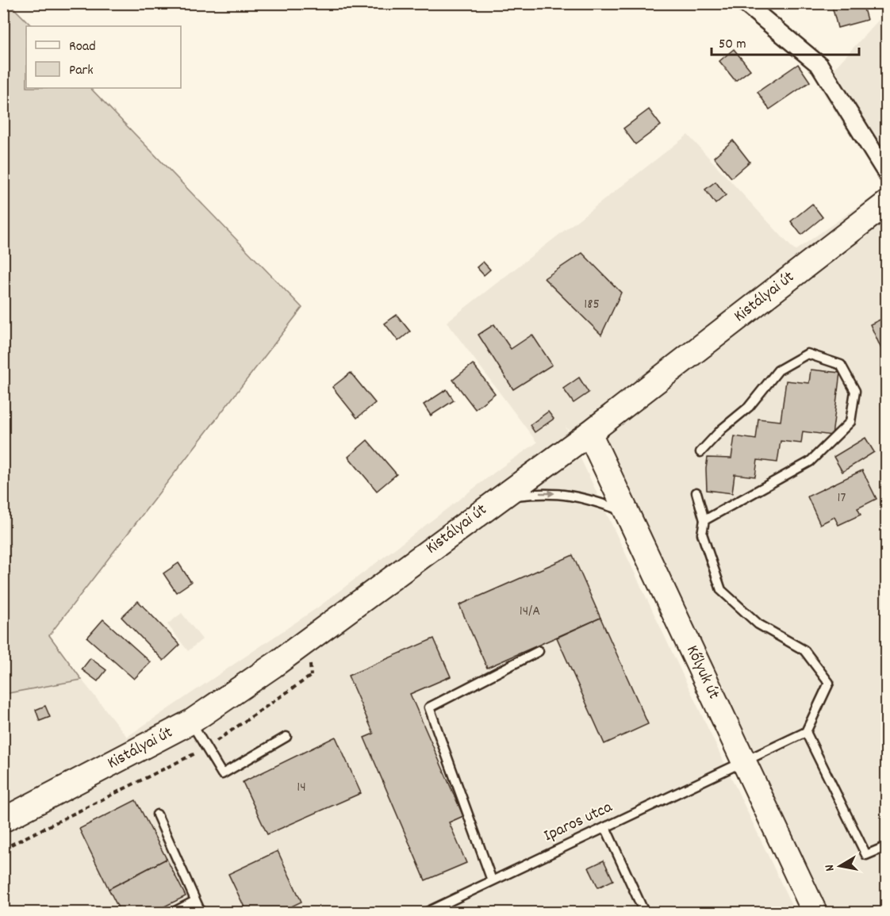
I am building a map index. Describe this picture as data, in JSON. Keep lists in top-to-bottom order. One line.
{"streets":{"main road":["Kistályai út","Kőlyuk út"],"lane":["Iparos utca"]},"crossings":[["Kistályai út","Kőlyuk út"],["Kőlyuk út","Iparos utca"]],"house_numbers":["185","17","14/A","14"],"legend":["Road","Park"],"scale_bar":"50 m","north":"left"}
